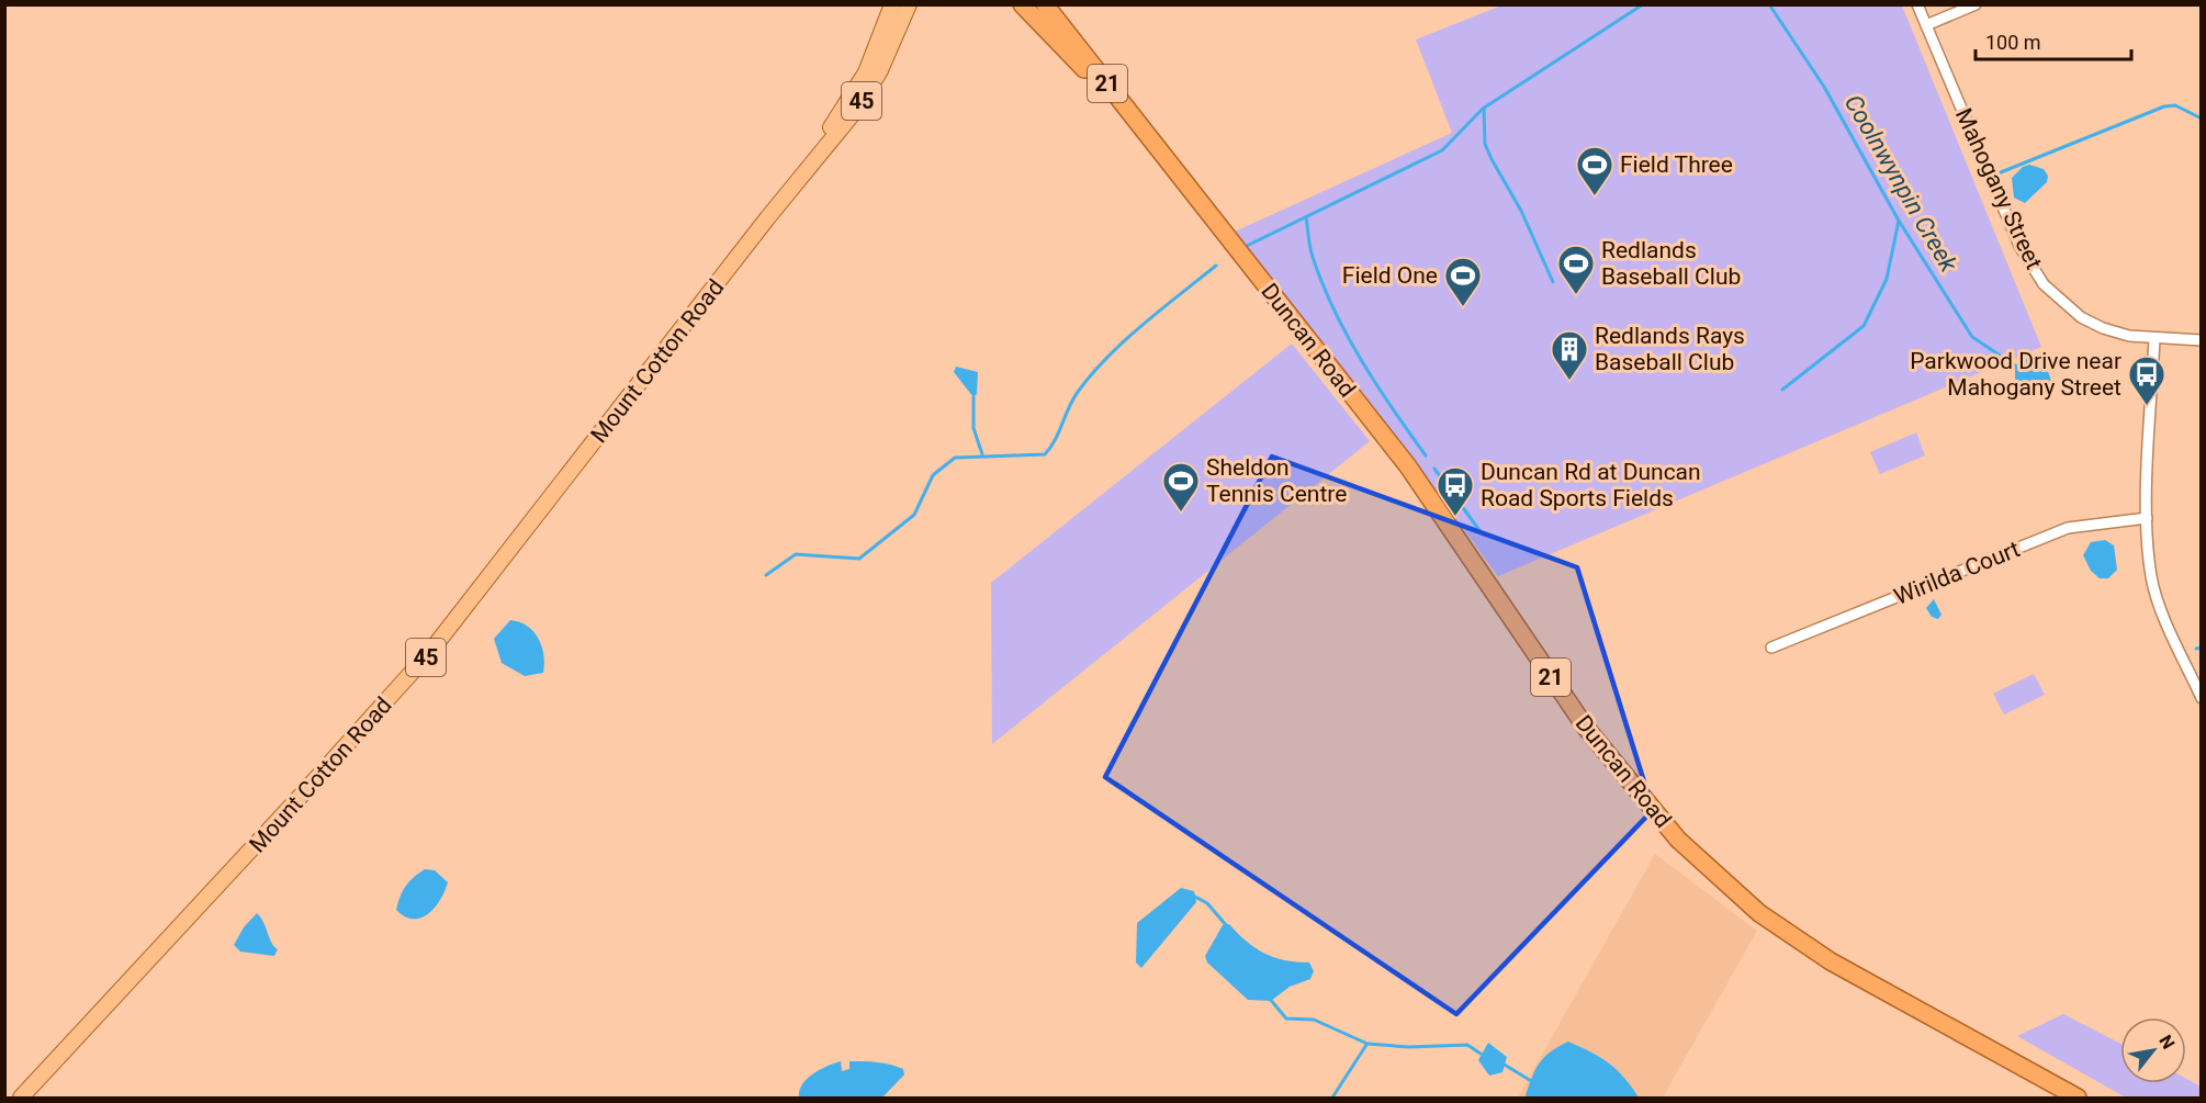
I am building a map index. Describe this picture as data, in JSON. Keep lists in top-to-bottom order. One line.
{"streets":{"highway":["21","Duncan Road"],"main road":["45","Mount Cotton Road"],"street":["Mahogany Street","Wirilda Court"]},"water":["Coolnwynpin Creek"],"places":{"sports":["Field Three","Redlands Baseball Club","Field One","Sheldon Tennis Centre"],"building":["Redlands Rays Baseball Club"],"bus stop":["Parkwood Drive near Mahogany Street","Duncan Rd at Duncan Road Sports Fields"]},"scale_bar":"100 m","north":"top right"}
